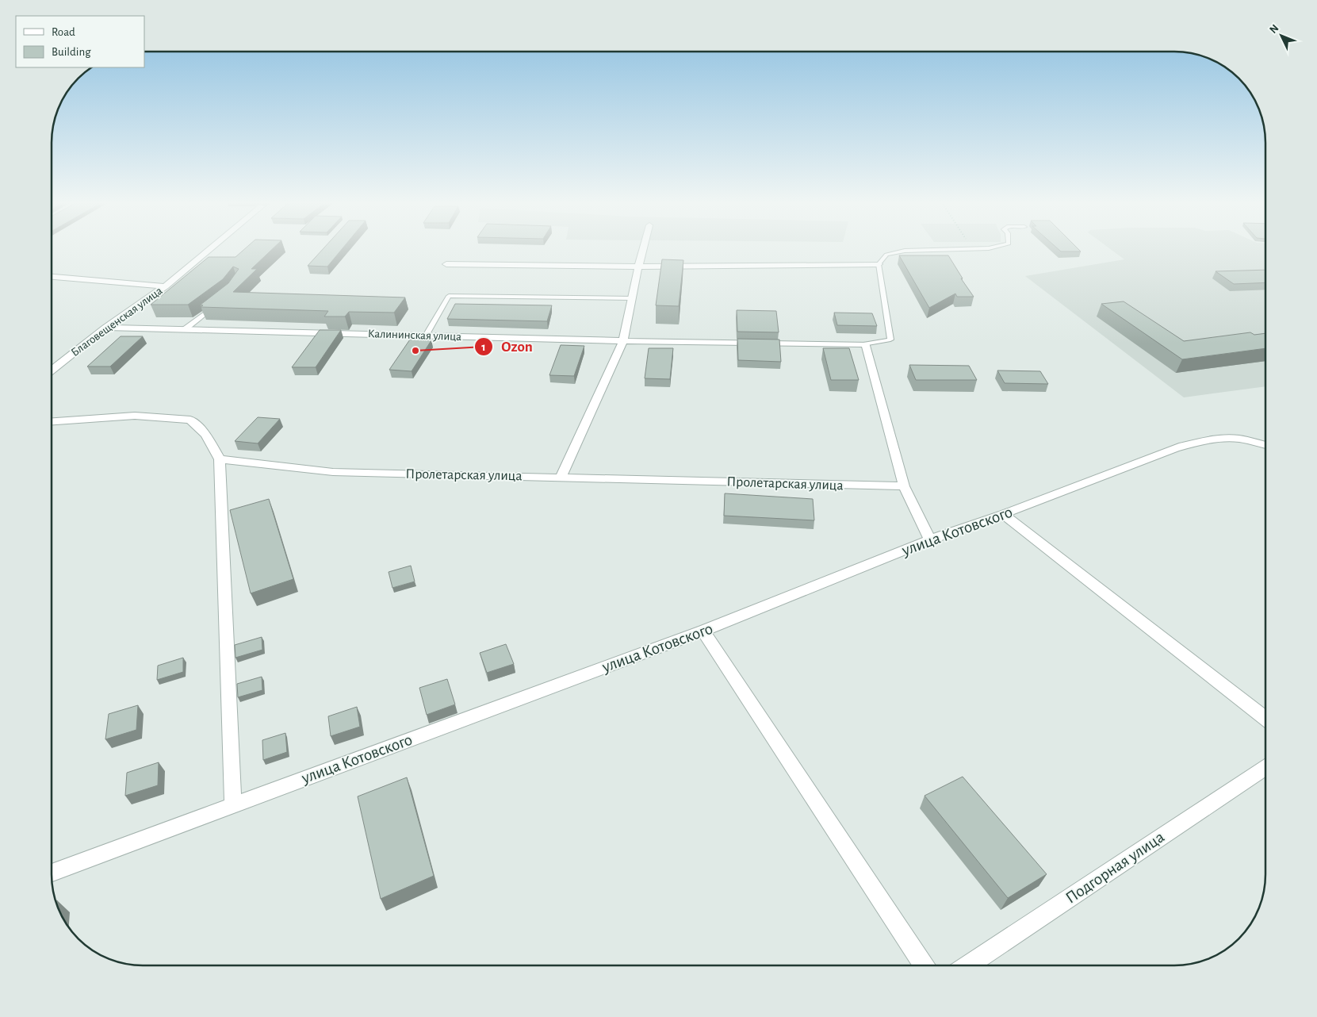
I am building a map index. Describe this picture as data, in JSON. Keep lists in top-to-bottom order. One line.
{"streets":{"street":["Благовещенская улица","Калининская улица","Пролетарская улица","улица Котовского","Подгорная улица"]},"crossings":[["Благовещенская улица","Калининская улица"]],"places":["Ozon"],"legend":["Road","Building"],"north":"top left"}
